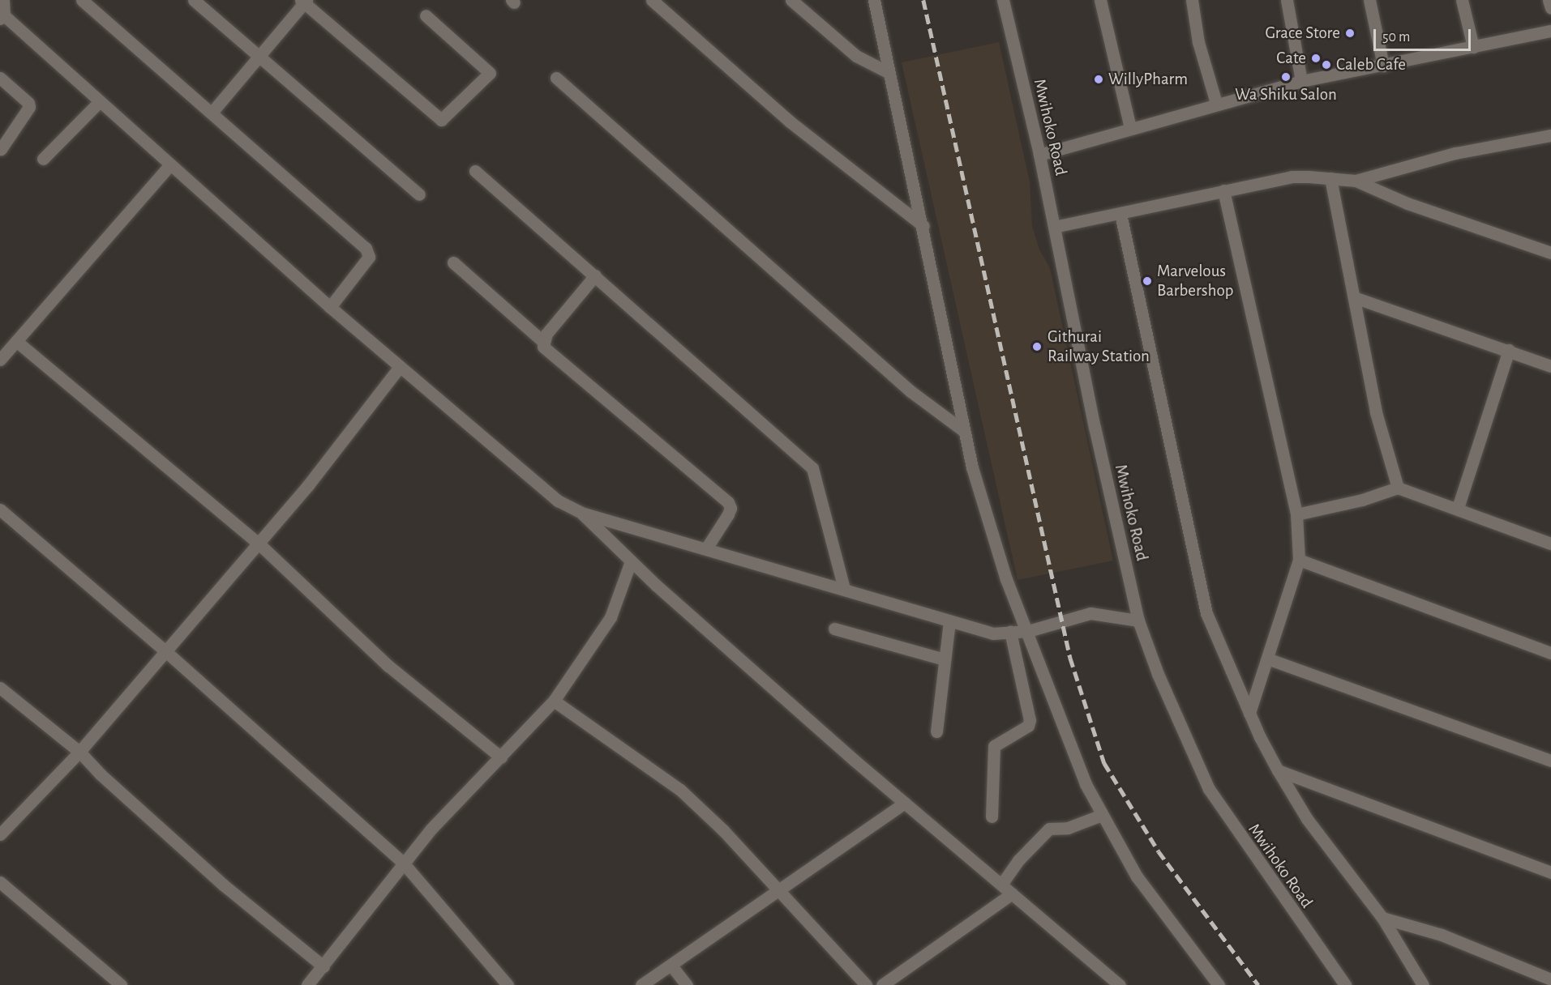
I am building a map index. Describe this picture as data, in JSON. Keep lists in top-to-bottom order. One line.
{"streets":{"street":["Mwihoko Road"]},"places":["Grace Store","Cate","Caleb Cafe","Wa Shiku Salon","WillyPharm","Marvelous Barbershop","Githurai Railway Station"],"scale_bar":"50 m"}
